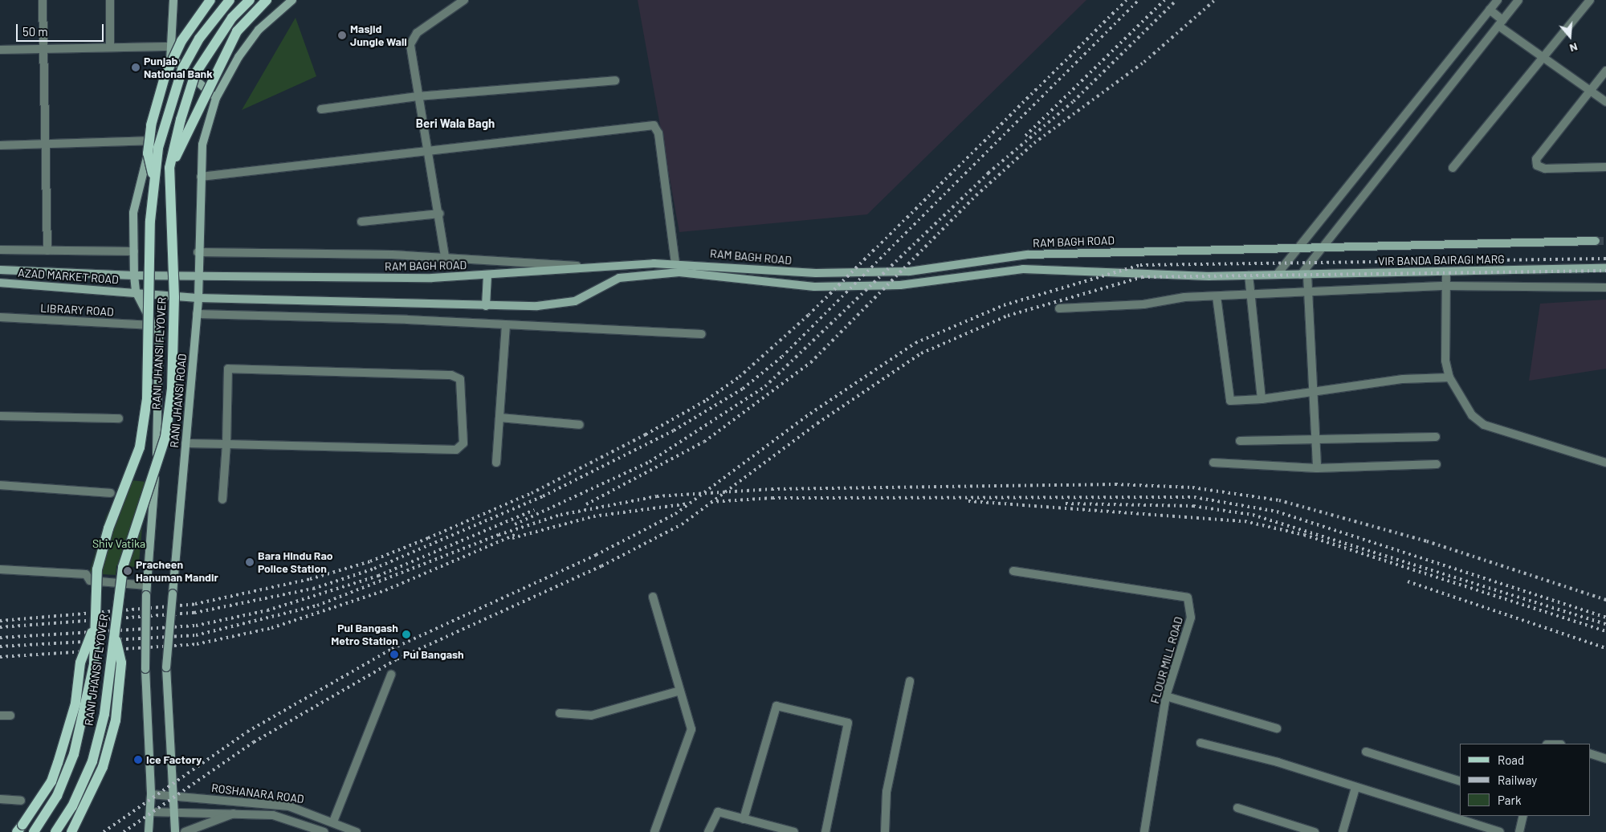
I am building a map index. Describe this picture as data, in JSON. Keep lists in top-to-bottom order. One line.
{"streets":{"main road":["RAM BAGH ROAD","VIR BANDA BAIRAGI MARG","AZAD MARKET ROAD","RANI JHANSI FLYOVER","RANI JHANSI ROAD"],"street":["LIBRARY ROAD","FLOUR MILL ROAD","ROSHANARA ROAD"]},"crossings":[["RAM BAGH ROAD","VIR BANDA BAIRAGI MARG"],["RAM BAGH ROAD","AZAD MARKET ROAD"],["RAM BAGH ROAD","RANI JHANSI ROAD"],["AZAD MARKET ROAD","RANI JHANSI ROAD"],["LIBRARY ROAD","RANI JHANSI ROAD"],["RANI JHANSI ROAD","ROSHANARA ROAD"]],"districts":["Beri Wala Bagh"],"parks":["Shiv Vatika"],"places":["Masjid Jungle Wali","Punjab National Bank","Bara Hindu Rao Police Station","Pracheen Hanuman Mandir","Pul Bangash Metro Station","Pul Bangash","Ice Factory"],"legend":["Road","Railway","Park"],"scale_bar":"50 m","north":"bottom"}
